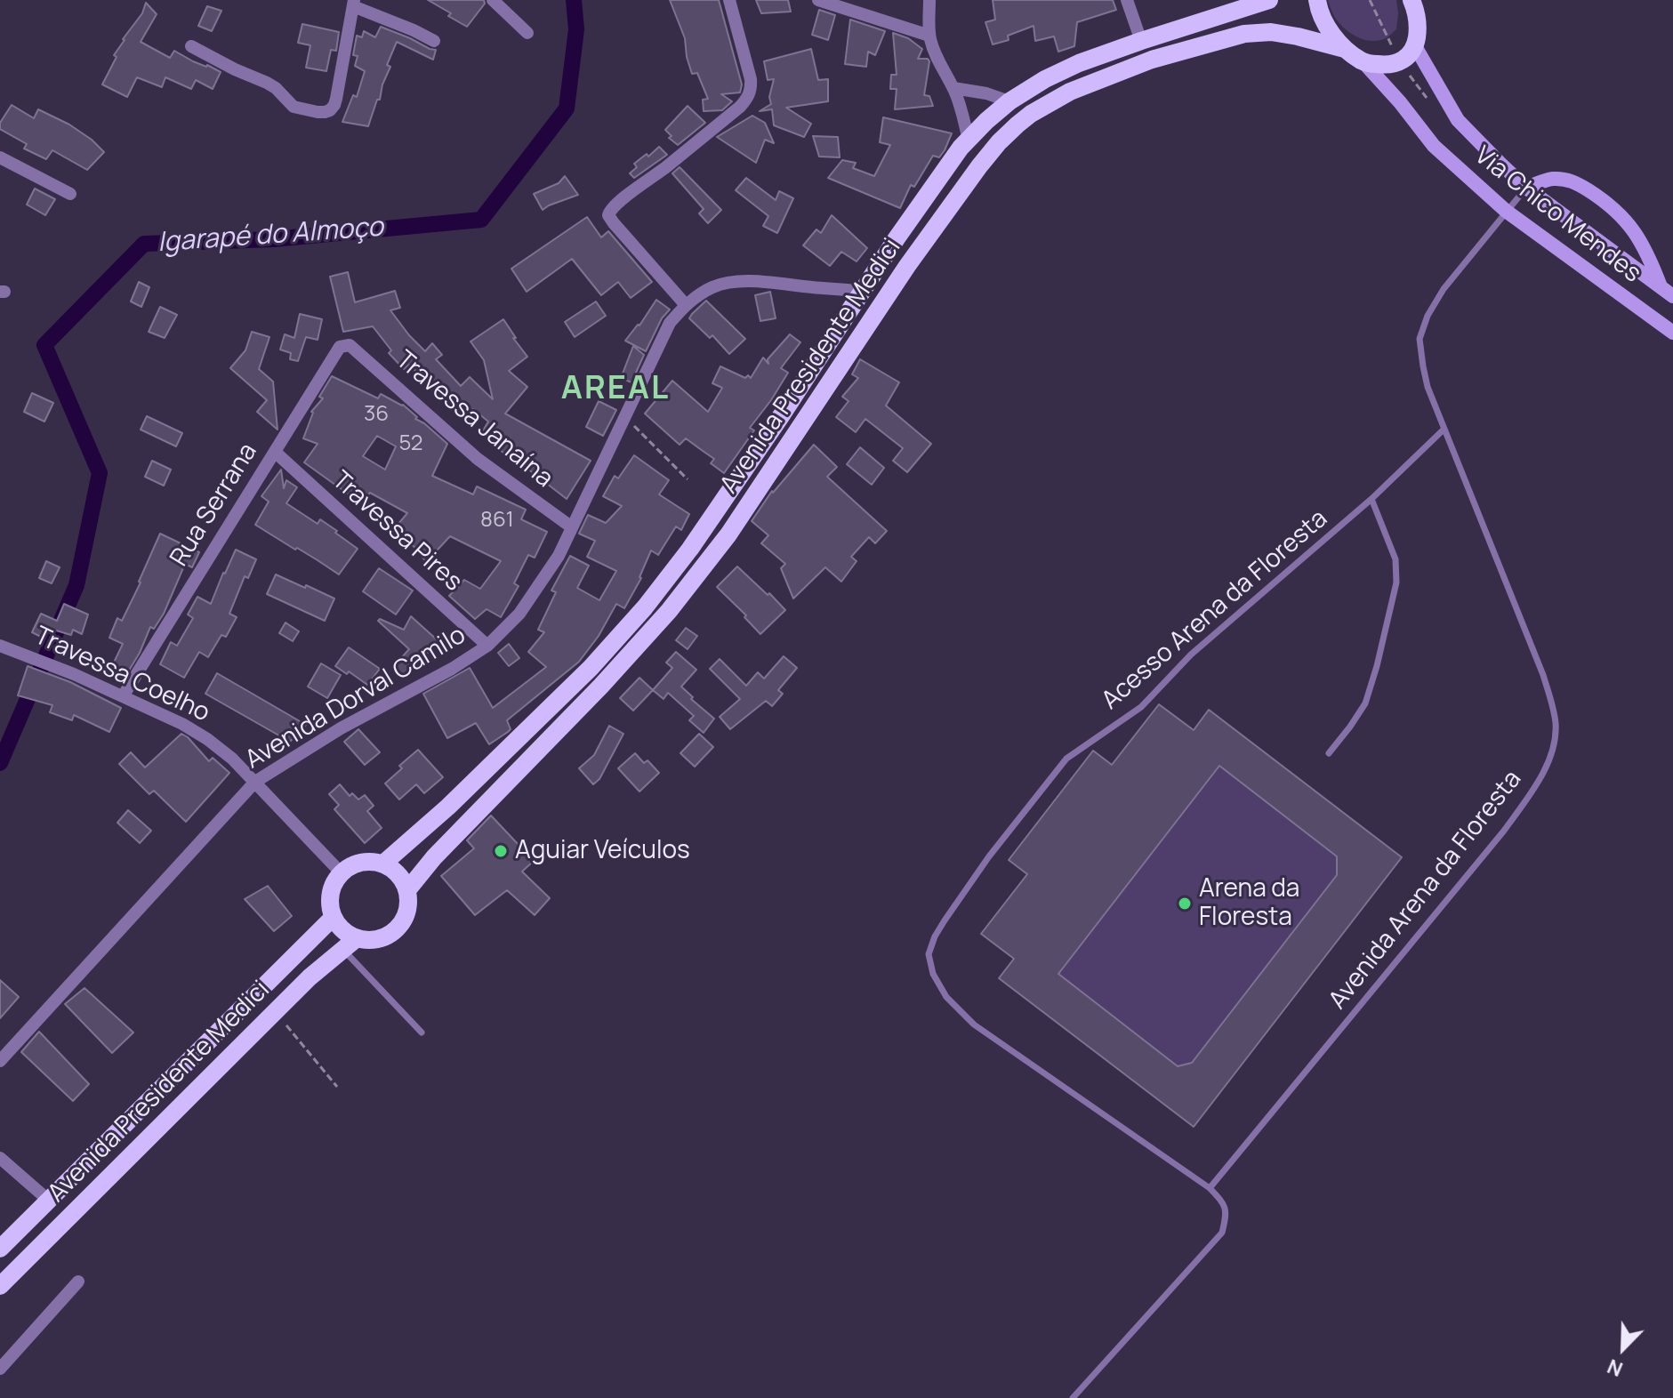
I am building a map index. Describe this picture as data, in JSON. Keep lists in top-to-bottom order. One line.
{"streets":{"main road":["Via Chico Mendes","Avenida Presidente Medici"],"street":["Travessa Janaína","Rua Serrana","Travessa Pires","Travessa Coelho","Avenida Dorval Camilo"],"lane":["Acesso Arena da Floresta","Avenida Arena da Floresta"]},"crossings":[["Via Chico Mendes","Avenida Arena da Floresta"],["Avenida Presidente Medici","Travessa Coelho"],["Avenida Presidente Medici","Avenida Dorval Camilo"],["Travessa Janaína","Rua Serrana"],["Travessa Janaína","Avenida Dorval Camilo"],["Rua Serrana","Travessa Pires"],["Rua Serrana","Travessa Coelho"],["Travessa Pires","Avenida Dorval Camilo"],["Acesso Arena da Floresta","Avenida Arena da Floresta"],["Travessa Coelho","Avenida Dorval Camilo"]],"districts":["AREAL"],"water":["Igarapé do Almoço"],"places":["Aguiar Veículos","Arena da Floresta"],"house_numbers":["36","52","861"],"north":"bottom left"}
